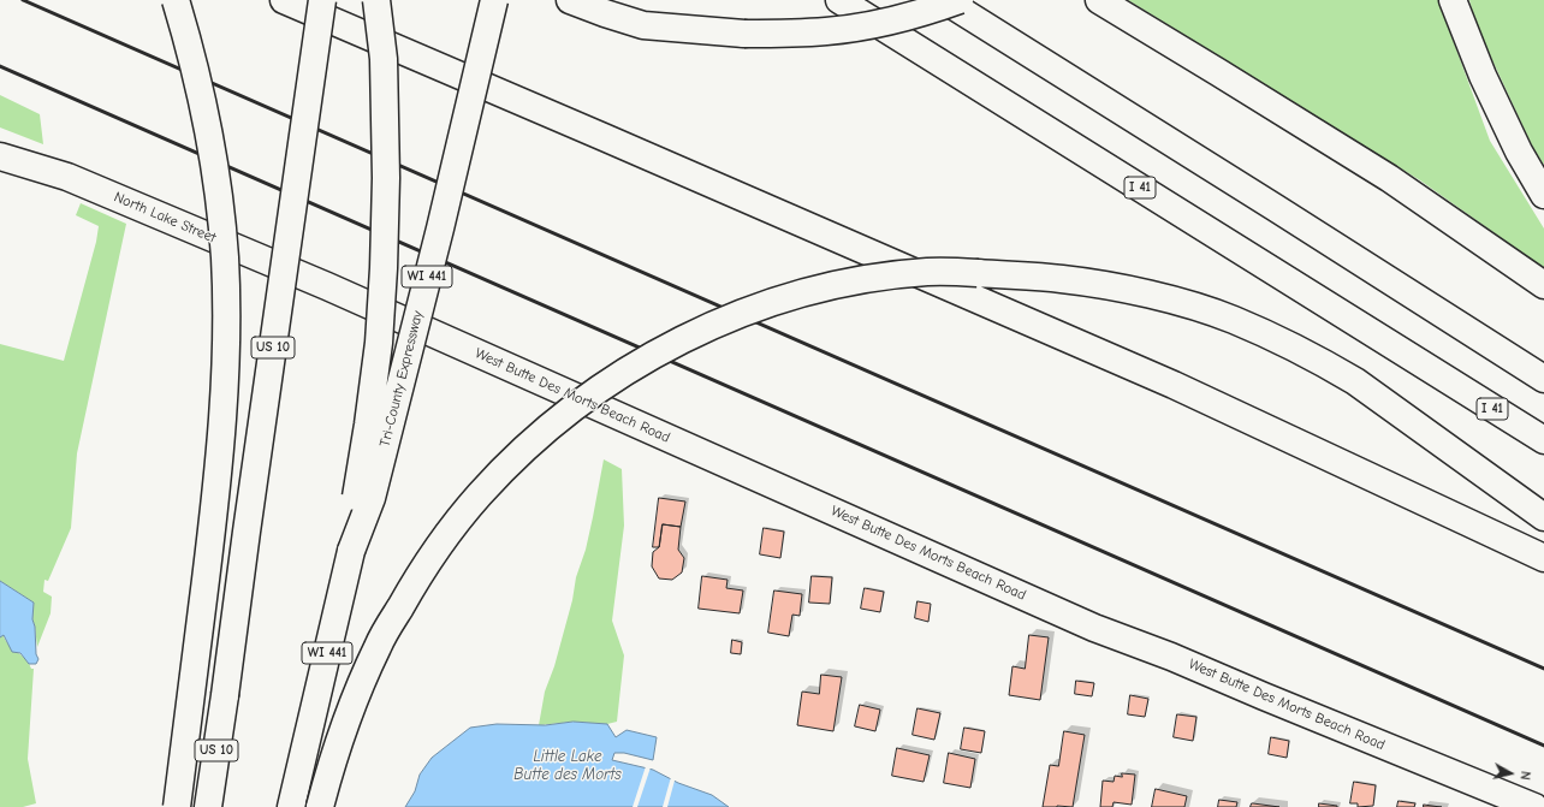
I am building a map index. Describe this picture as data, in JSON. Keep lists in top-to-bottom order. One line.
{"streets":{"main road":["I 41","North Lake Street","WI 441","US 10","Tri-County Expressway","West Butte Des Morts Beach Road"]},"crossings":[["North Lake Street","West Butte Des Morts Beach Road"]],"water":["Little Lake Butte des Morts"],"north":"right"}
